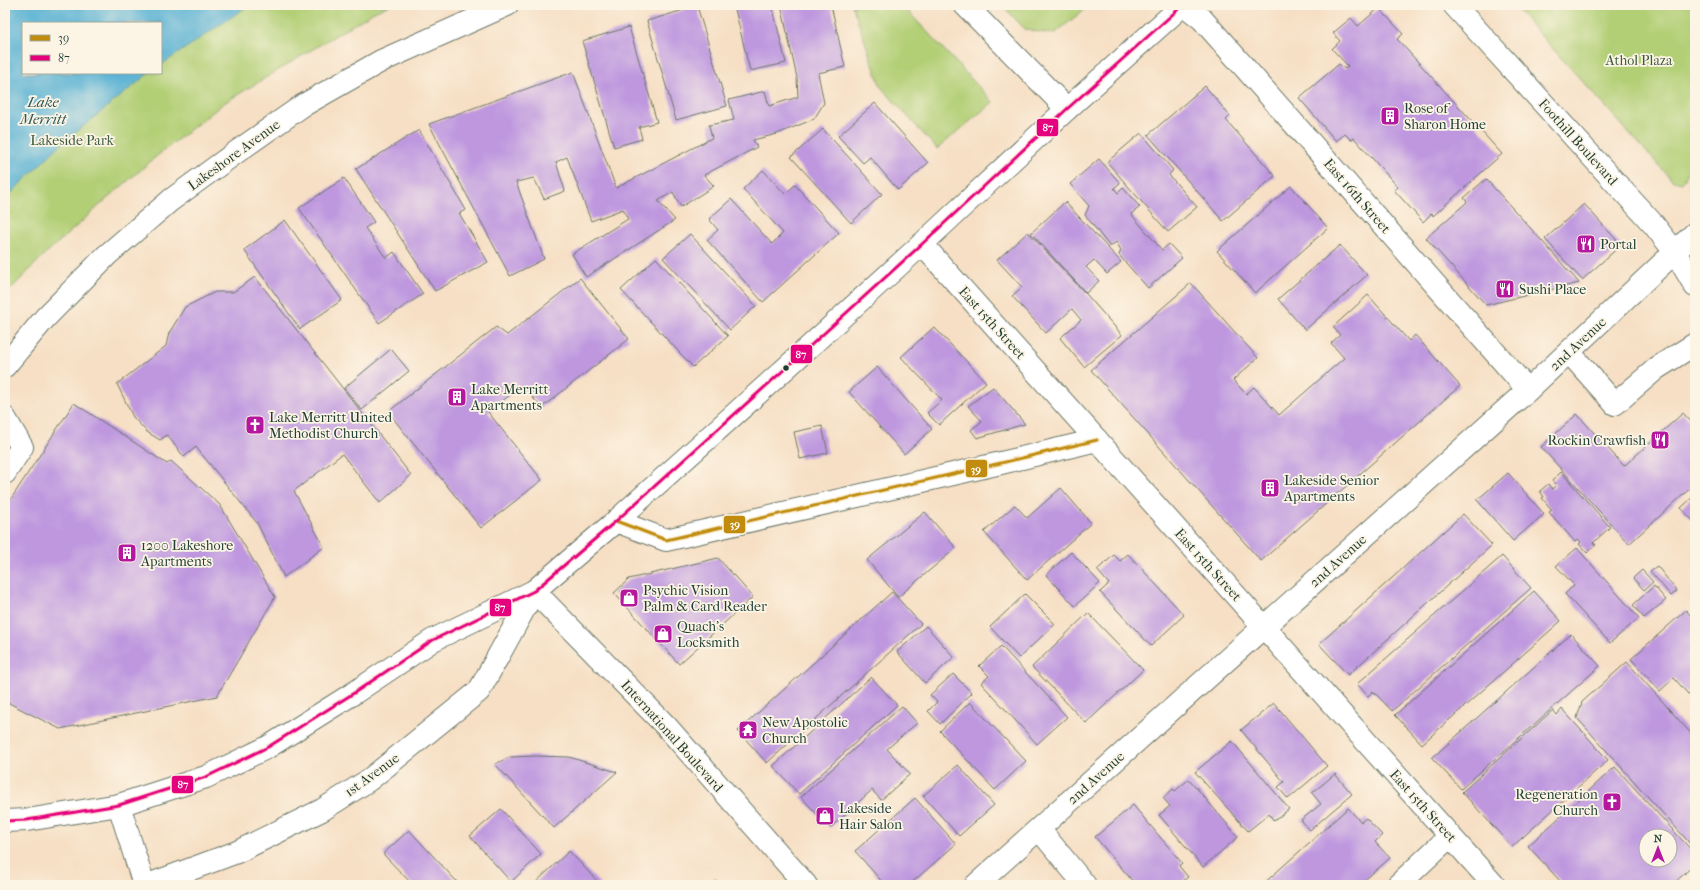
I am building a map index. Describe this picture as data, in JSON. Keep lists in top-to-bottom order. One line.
{"streets":{"main road":["Foothill Boulevard","Lakeshore Avenue","East 16th Street","East 15th Street","2nd Avenue","International Boulevard","1st Avenue"]},"crossings":[["Foothill Boulevard","2nd Avenue"],["East 16th Street","2nd Avenue"],["East 15th Street","2nd Avenue"],["East 15th Street","1st Avenue"],["International Boulevard","1st Avenue"]],"water":["Lake Merritt"],"parks":["Athol Plaza","Lakeside Park"],"places":{"building":["Rose of Sharon Home","Lake Merritt Apartments","Lakeside Senior Apartments","1200 Lakeshore Apartments"],"restaurant":["Portal","Sushi Place","Rockin Crawfish"],"church":["Lake Merritt United Methodist Church","Regeneration Church"],"shop":["Psychic Vision Palm & Card Reader","Quach's Locksmith","Lakeside Hair Salon"],"temple":["New Apostolic Church"]},"lines":["transit line 87","transit line 39"],"legend":["39","87"],"north":"top"}
